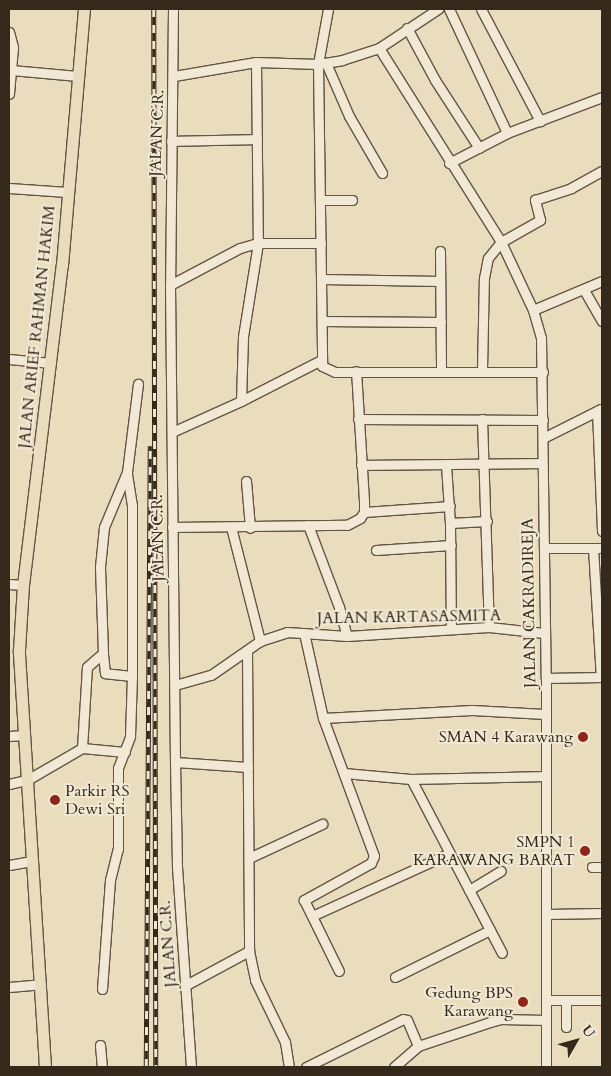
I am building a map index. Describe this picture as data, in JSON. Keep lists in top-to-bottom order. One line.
{"streets":{"main road":["JALAN ARIEF RAHMAN HAKIM"],"street":["JALAN C.R.","JALAN CAKRADIREJA","JALAN KARTASASMITA"]},"crossings":[["JALAN C.R.","JALAN KARTASASMITA"],["JALAN CAKRADIREJA","JALAN KARTASASMITA"]],"places":["SMAN 4 Karawang","Parkir RS Dewi Sri","SMPN 1 KARAWANG BARAT","Gedung BPS Karawang"],"north":"top right"}
